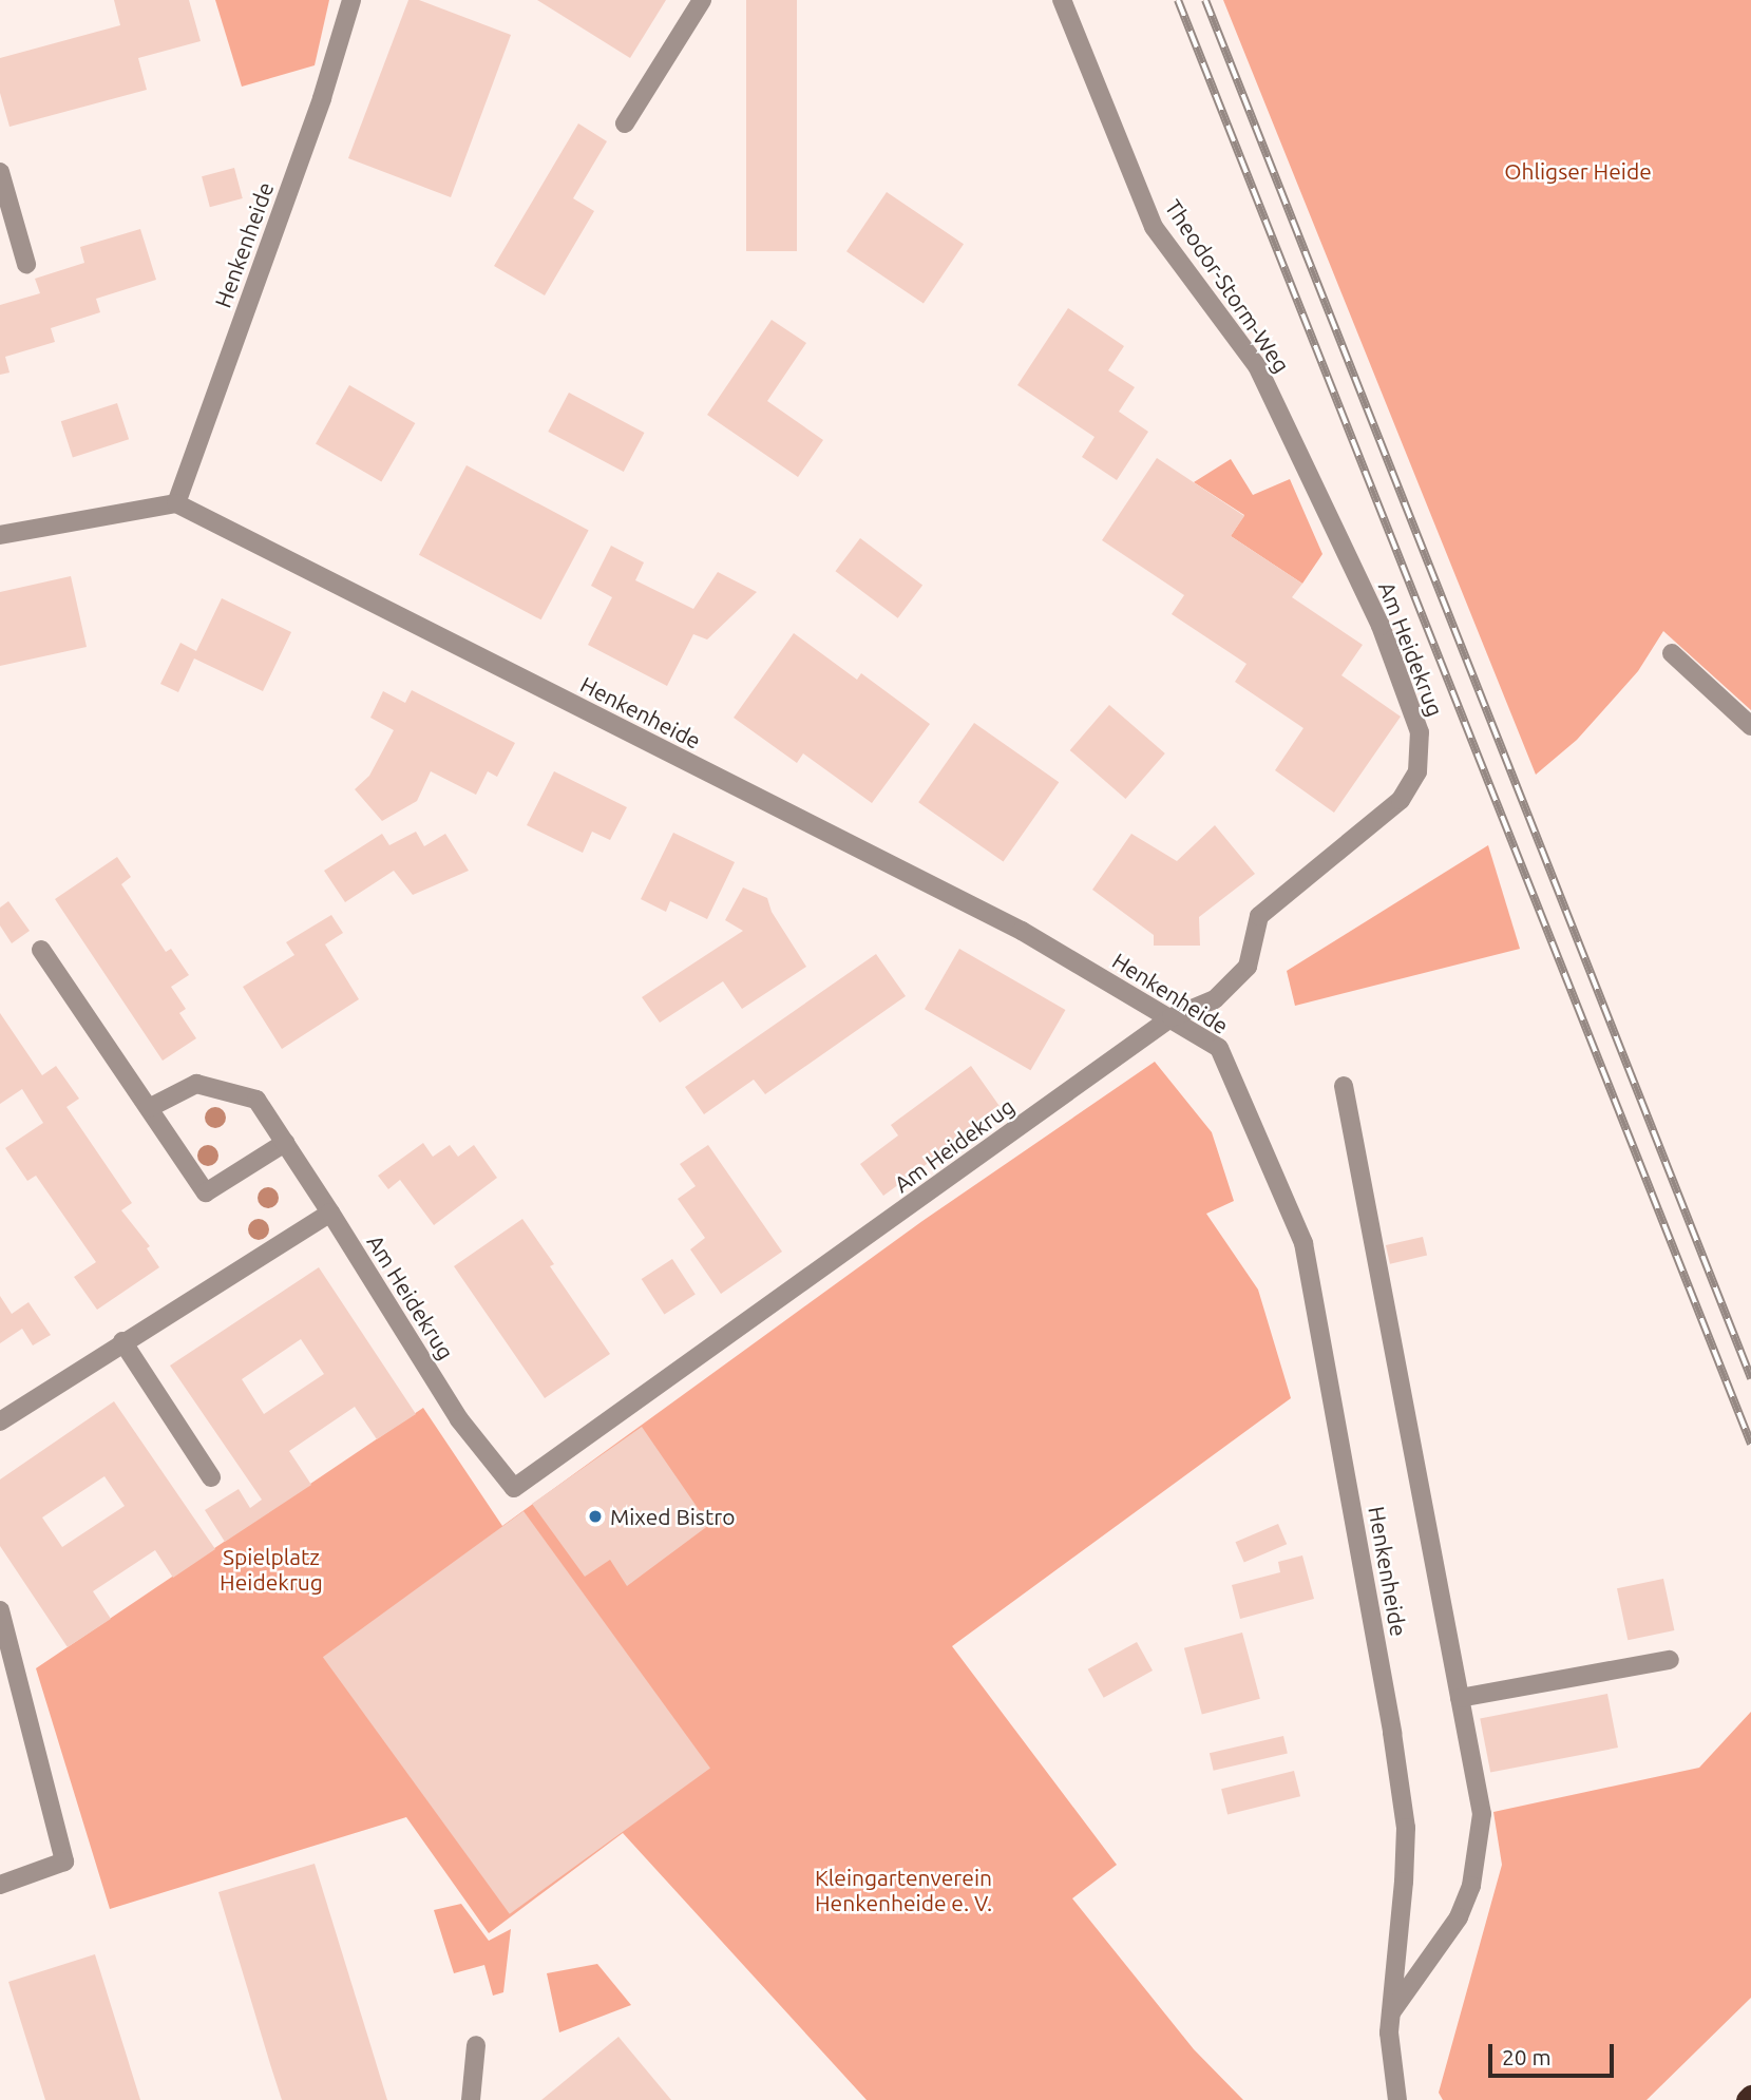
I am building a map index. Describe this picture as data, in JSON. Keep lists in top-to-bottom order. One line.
{"streets":{"street":["Henkenheide","Theodor-Storm-Weg","Am Heidekrug"]},"crossings":[["Henkenheide","Am Heidekrug"],["Theodor-Storm-Weg","Am Heidekrug"]],"parks":["Ohligser Heide","Spielplatz Heidekrug","Kleingartenverein Henkenheide e. V."],"places":["Mixed Bistro"],"scale_bar":"20 m"}
